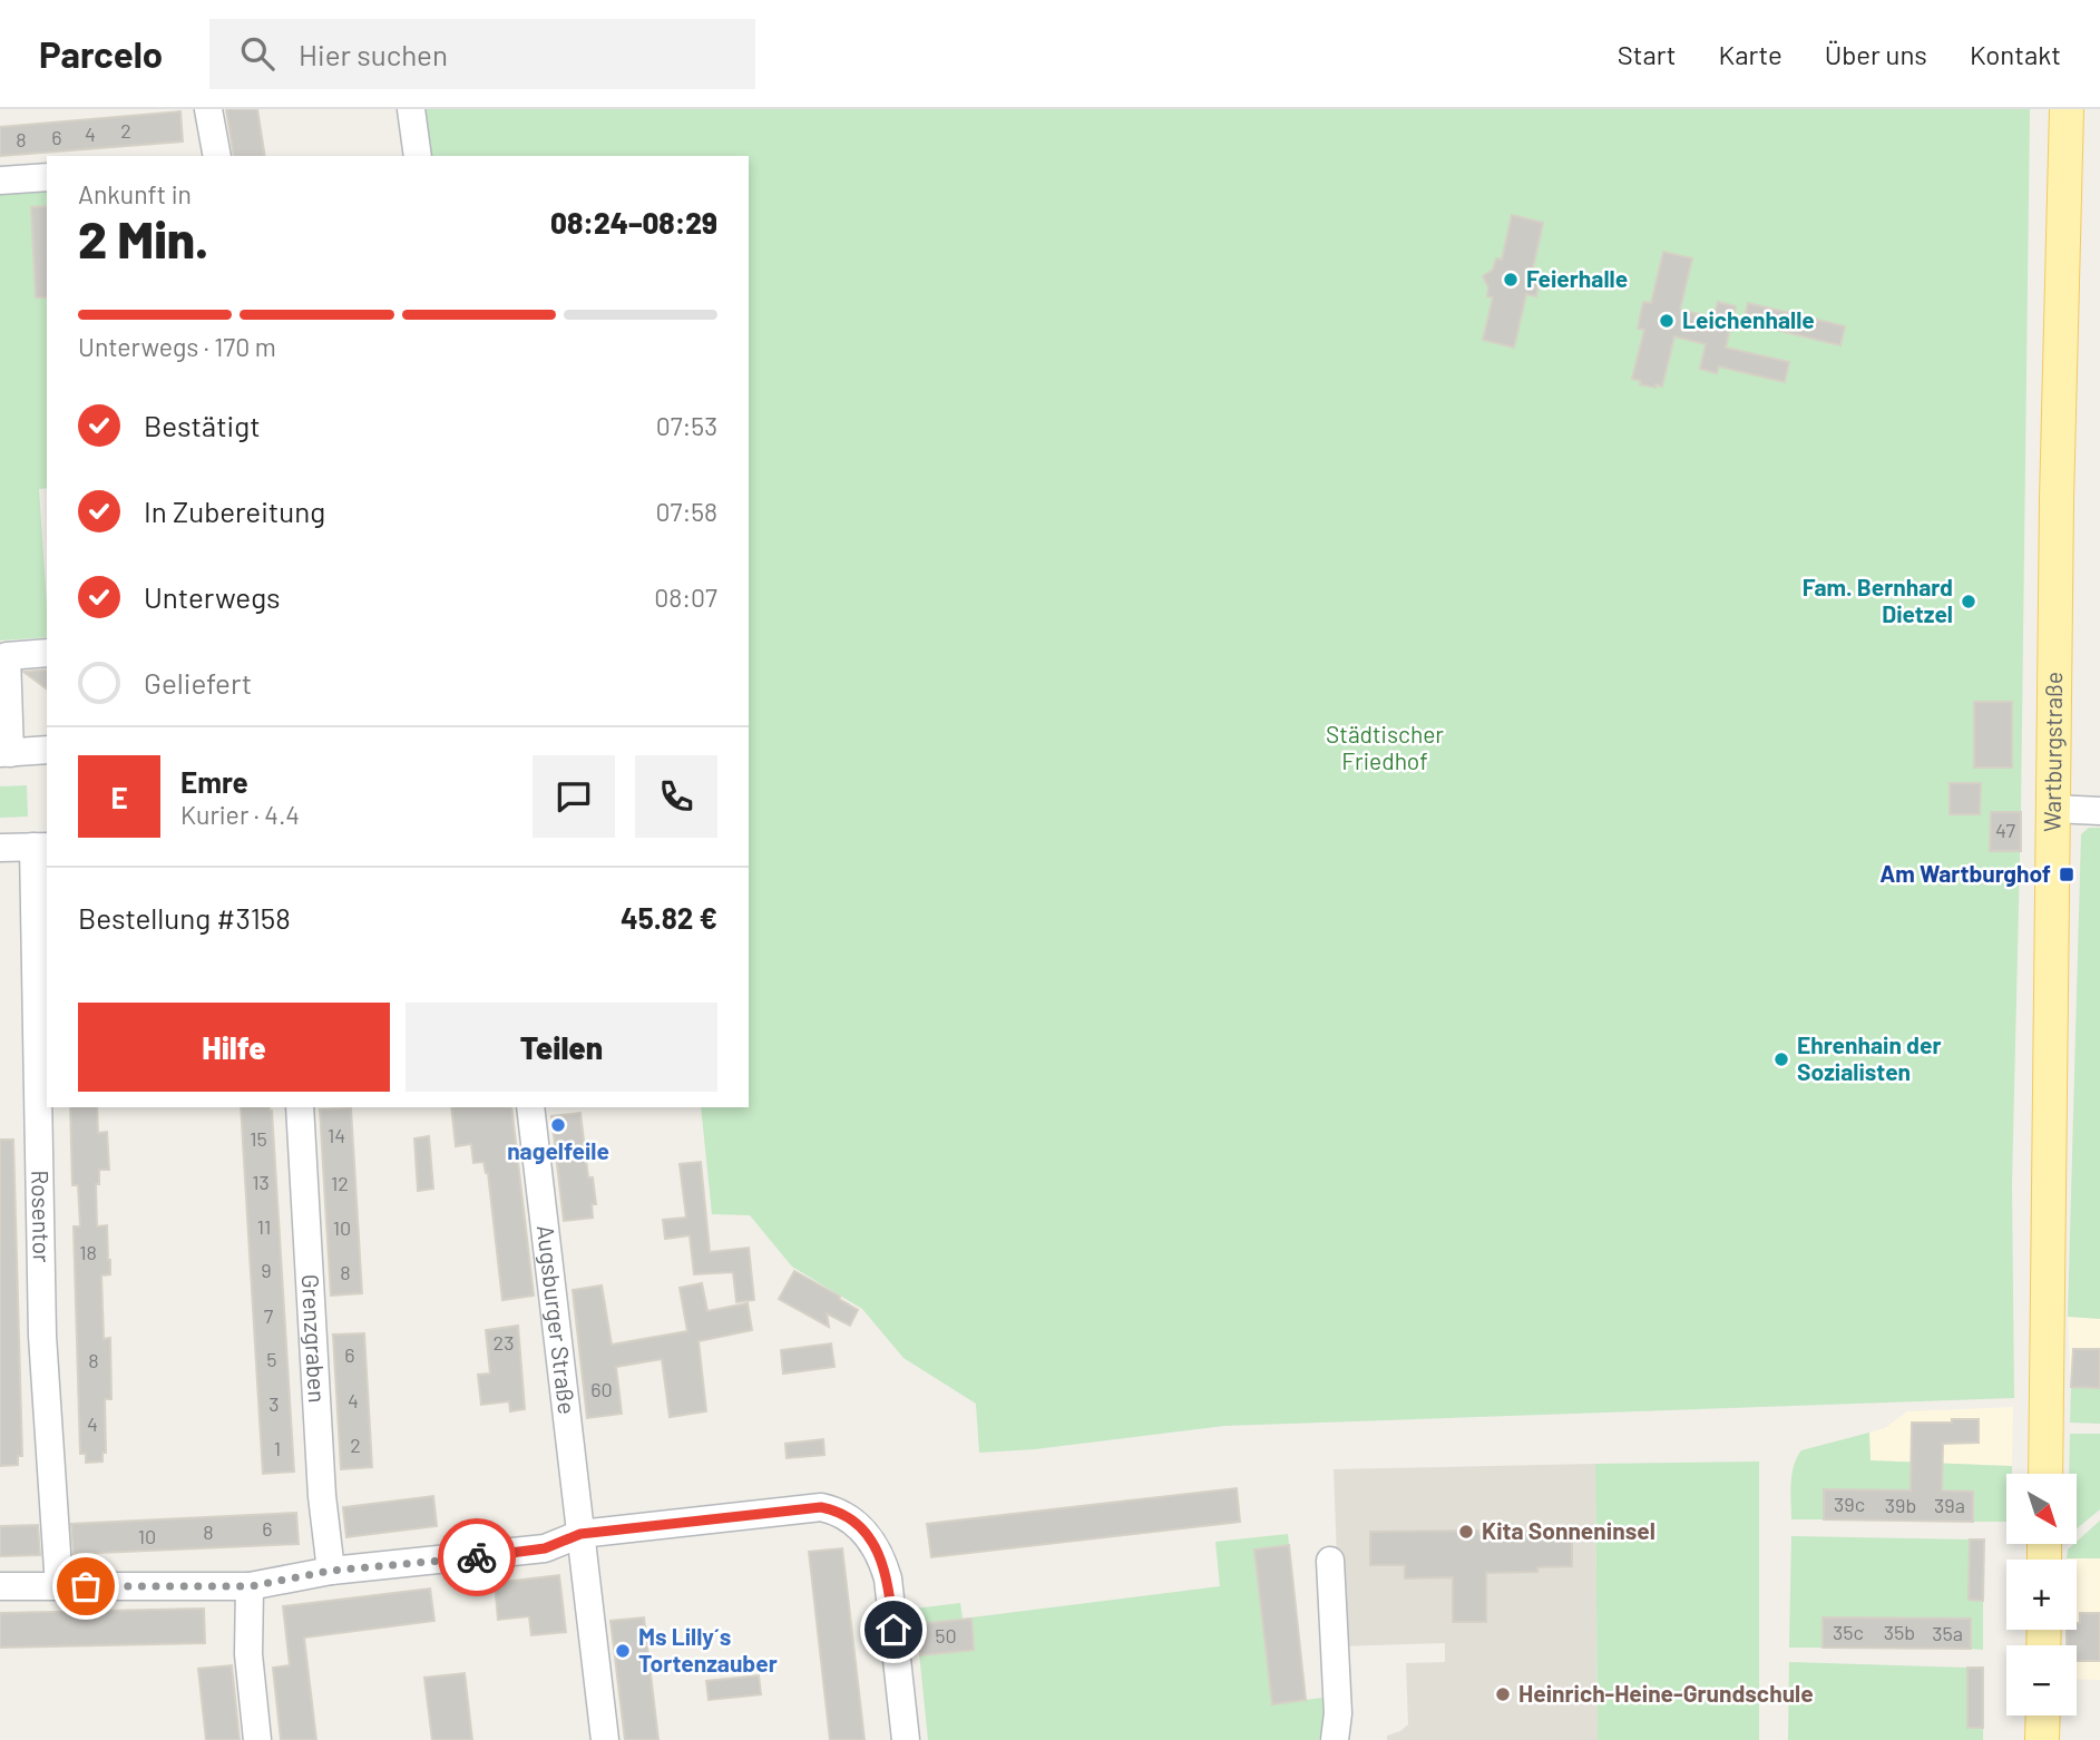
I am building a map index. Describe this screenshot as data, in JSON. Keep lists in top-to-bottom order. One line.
{"streets":{"main road":["Wartburgstraße"],"street":["Rosentor","Augsburger Straße","Grenzgraben"]},"parks":["Städtischer Friedhof"],"places":{"other":["Feierhalle","Leichenhalle","Fam. Bernhard Dietzel","Ehrenhain der Sozialisten","nagelfeile","Kita Sonneninsel","Ms Lilly´s Tortenzauber","Heinrich-Heine-Grundschule"],"transit":["Am Wartburghof"]},"house_numbers":["2","4","6","8","47","14","15","13","12","11","10","18","9","8","7","23","6","5","8","60","4","3","4","2","1","39c","39b","39a","6","8","10","35c","35b","35a","50"],"north":"bottom right","page":{"header":"Parcelo","search":"Hier suchen","nav":["Start","Karte","Über uns","Kontakt"],"heading":["2 Min.","Ankunft in","08:24–08:29"],"panel":["Emre","Kurier · 4.4","Bestellung #3158","45.82 €"],"bar":"Unterwegs · 170 m","list":[["Bestätigt","07:53"],["In Zubereitung","07:58"],["Unterwegs","08:07"],"Geliefert"],"round":"E","buttons":["Hilfe","Teilen"],"map_buttons":["+","−"]}}
